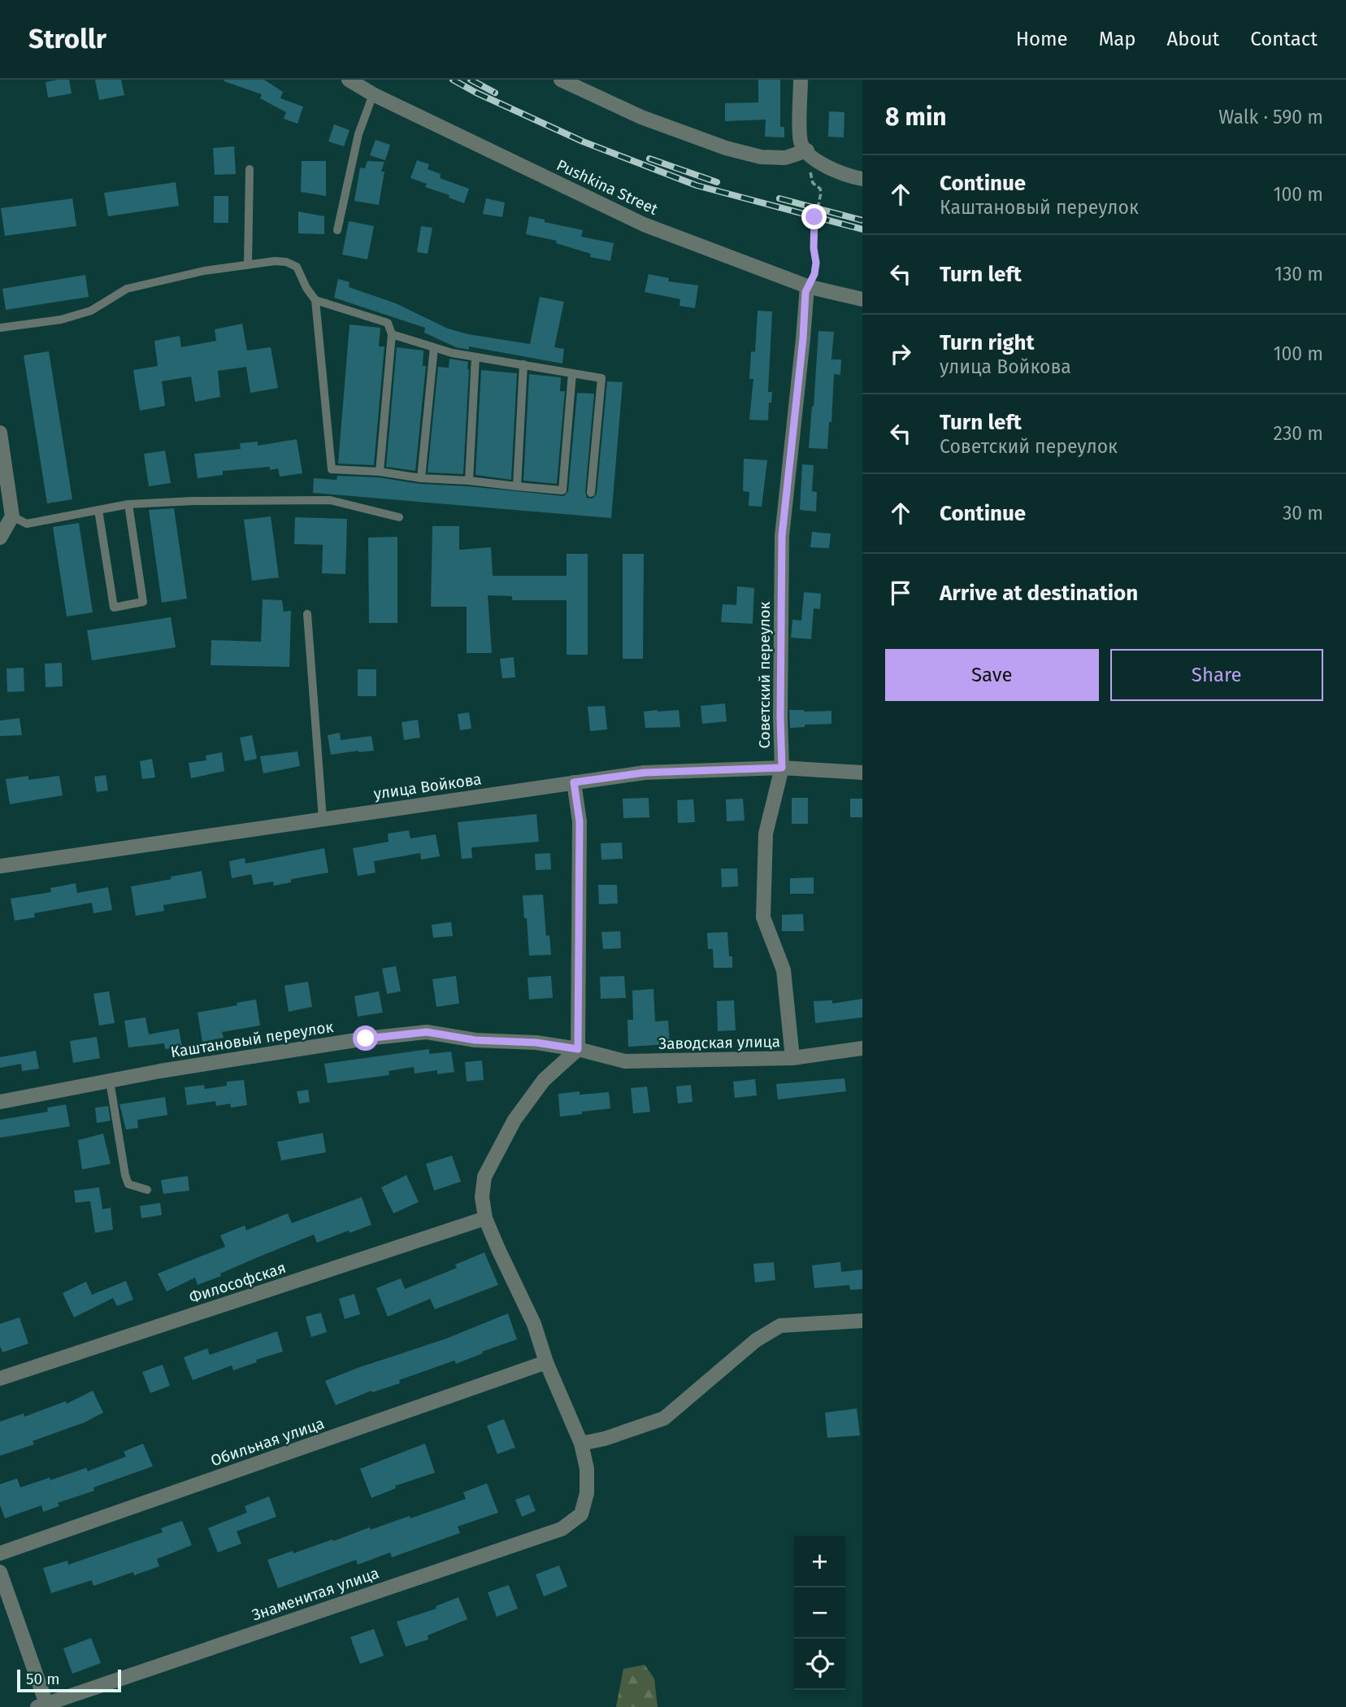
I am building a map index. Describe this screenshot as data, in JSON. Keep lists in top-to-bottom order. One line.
{"streets":{"street":["Pushkina Street","Советский переулок","улица Войкова","Каштановый переулок","Заводская улица","Философская","Обильная улица","Знаменитая улица"]},"crossings":[["Pushkina Street","Советский переулок"],["Советский переулок","улица Войкова"],["Советский переулок","Заводская улица"],["Каштановый переулок","Заводская улица"]],"scale_bar":"50 m","page":{"header":"Strollr","nav":["Home","Map","About","Contact"],"heading":["8 min","Walk · 590 m"],"list":[["Continue","Каштановый переулок","100 m"],["Turn left","130 m"],["Turn right","улица Войкова","100 m"],["Turn left","Советский переулок","230 m"],["Continue","30 m"],"Arrive at destination"],"buttons":["Save","Share"],"map_buttons":["+","−"],"scale":"50 m"}}
